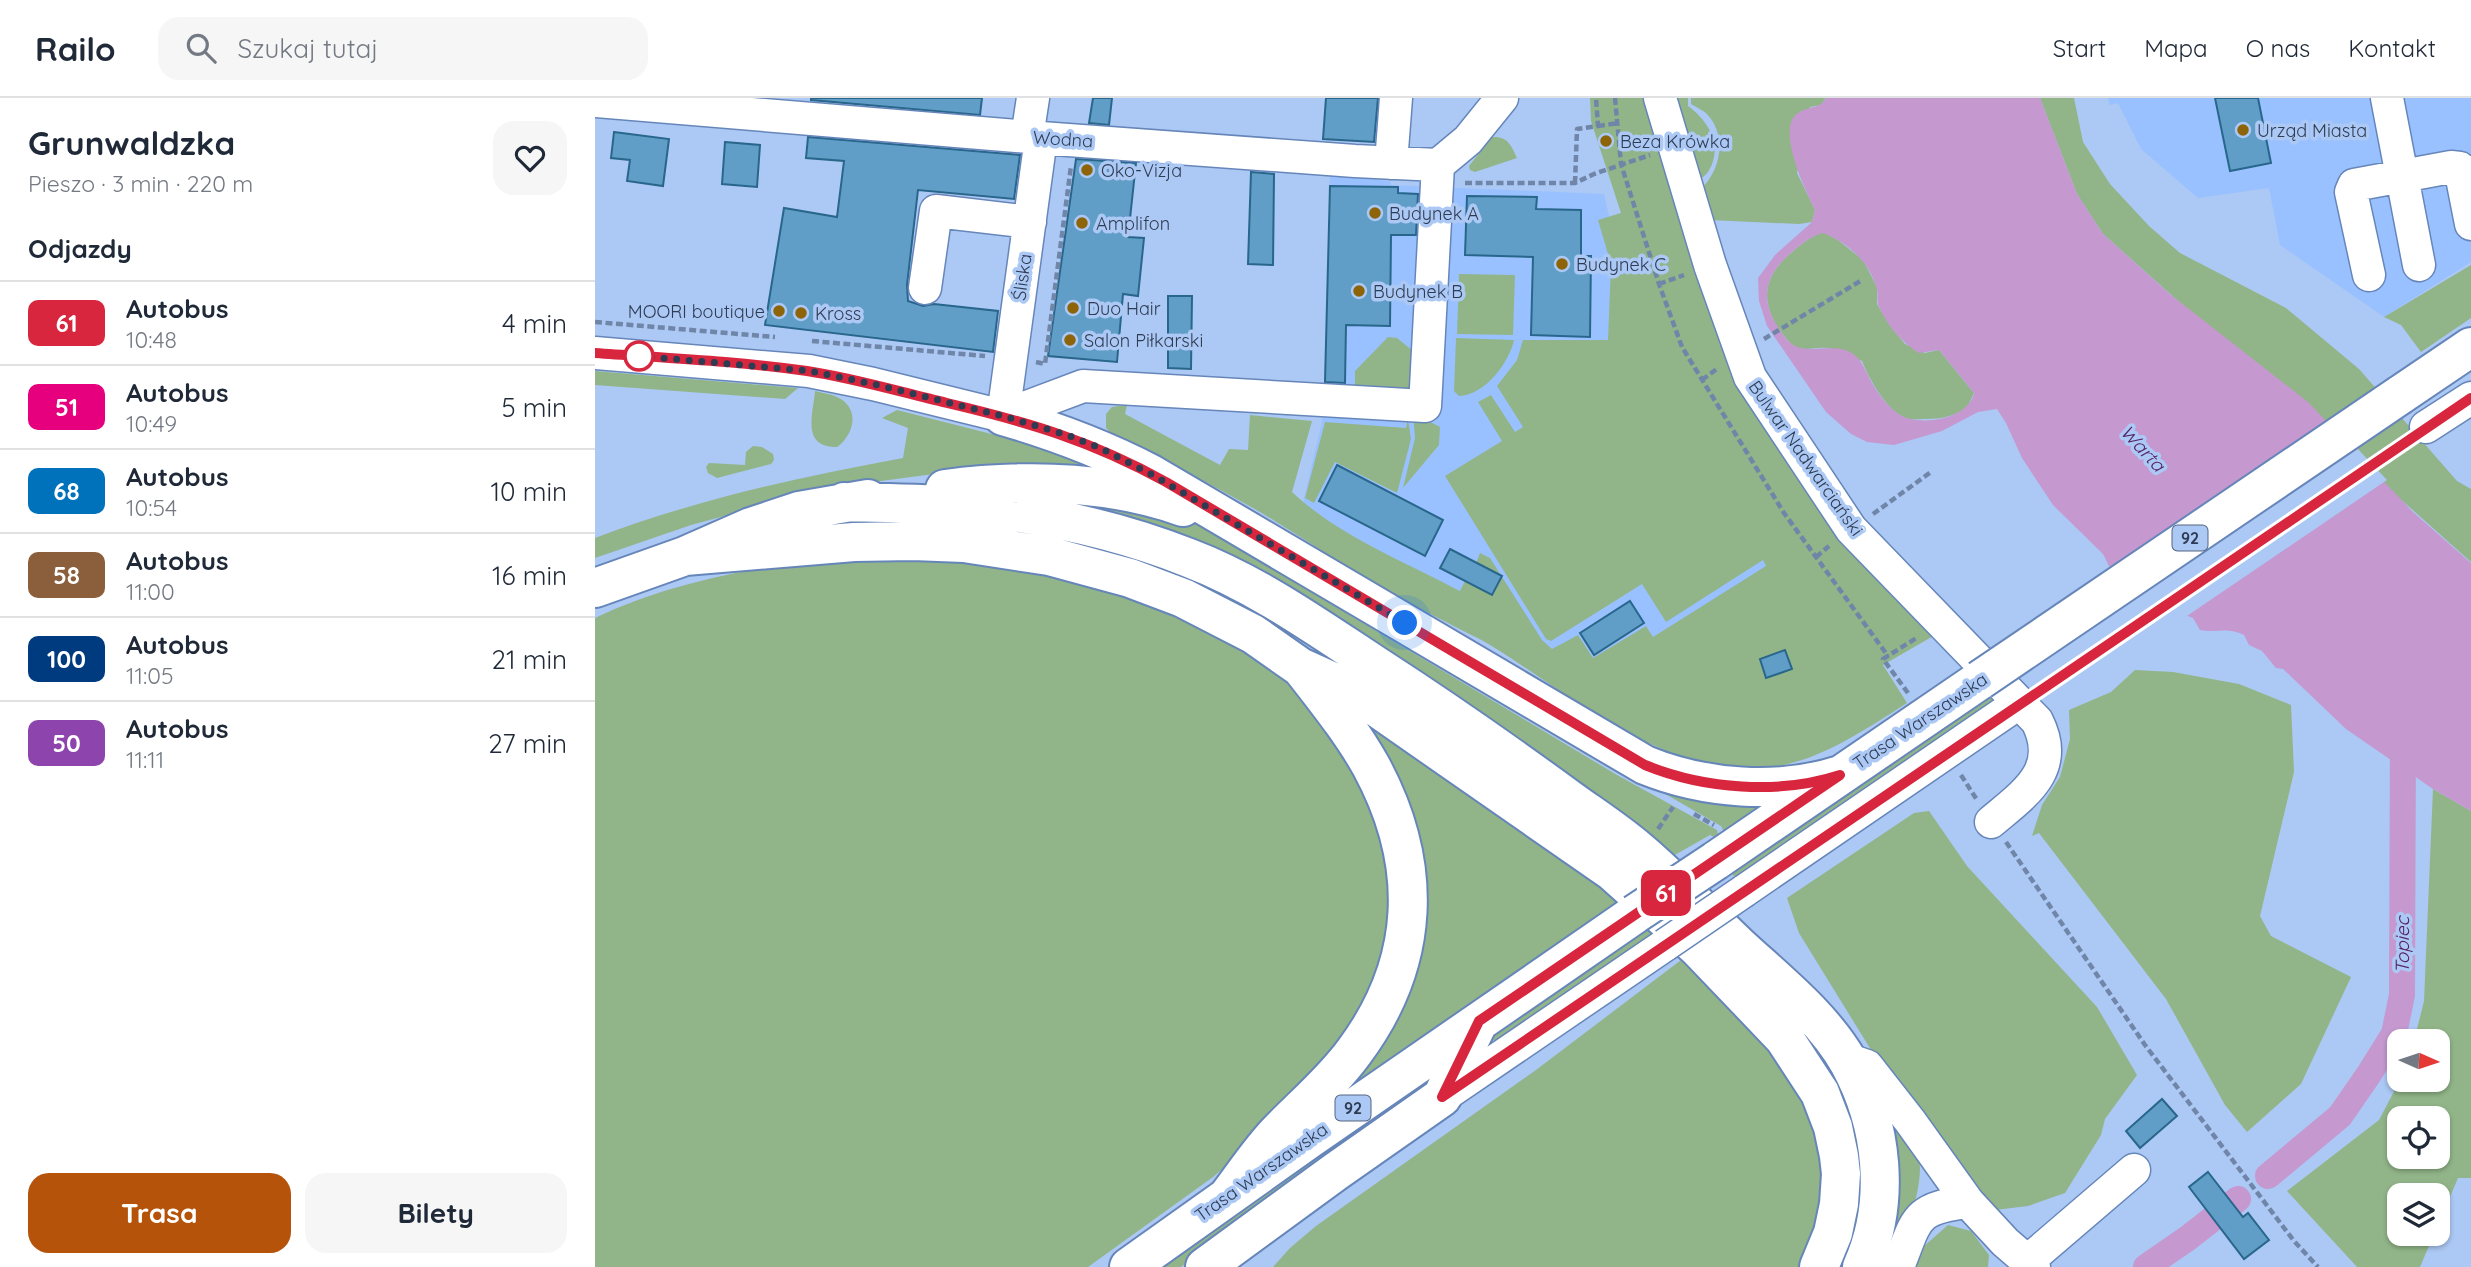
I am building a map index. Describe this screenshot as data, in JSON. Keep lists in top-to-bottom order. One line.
{"streets":{"main road":["92","Trasa Warszawska"],"street":["Wodna","Śliska","Bulwar Nadwarciański"]},"crossings":[["Wodna","Śliska"],["92","Trasa Warszawska"]],"water":["Warta","Topiec"],"places":["Urząd Miasta","Beza Krówka","Oko-Vizja","Budynek A","Amplifon","Budynek C","Budynek B","Duo Hair","MOORI boutique","Kross","Salon Piłkarski"],"lines":["bus line 61"],"north":"right","page":{"header":"Railo","search":"Szukaj tutaj","nav":["Start","Mapa","O nas","Kontakt"],"heading":[["Grunwaldzka","Pieszo · 3 min · 220 m"],"Odjazdy"],"on_map":"61","list":[{"mark":"61","name":"Autobus","note":"10:48","value":"4 min"},{"mark":"51","name":"Autobus","note":"10:49","value":"5 min"},{"mark":"68","name":"Autobus","note":"10:54","value":"10 min"},{"mark":"58","name":"Autobus","note":"11:00","value":"16 min"},{"mark":"100","name":"Autobus","note":"11:05","value":"21 min"},{"mark":"50","name":"Autobus","note":"11:11","value":"27 min"}],"buttons":["Trasa","Bilety"]}}
